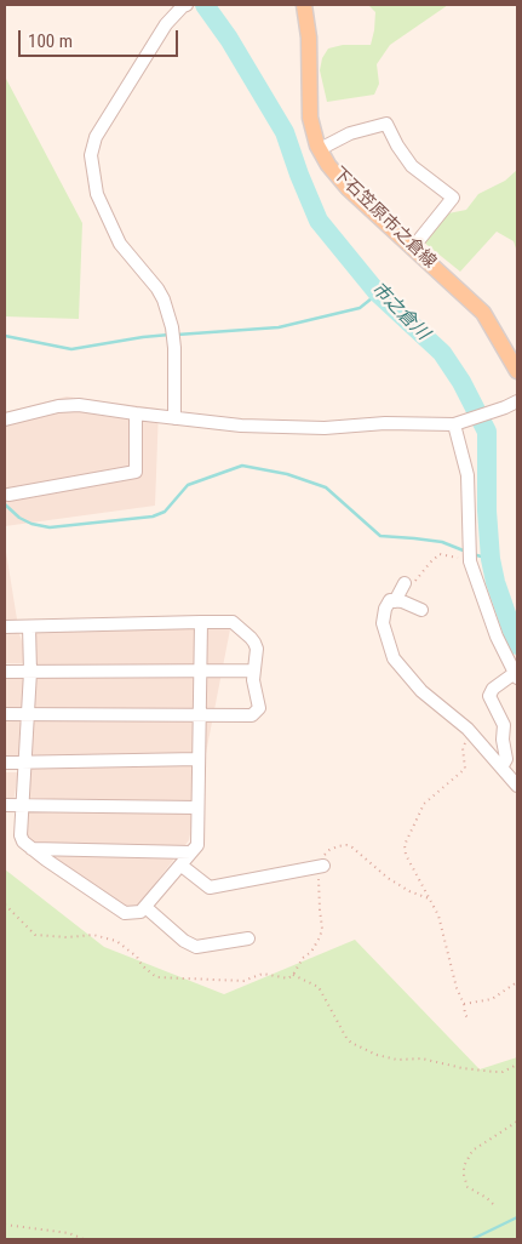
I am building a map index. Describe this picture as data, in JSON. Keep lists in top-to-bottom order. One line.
{"streets":{"main road":["下石笠原市之倉線"]},"water":["市之倉川"],"scale_bar":"100 m"}
